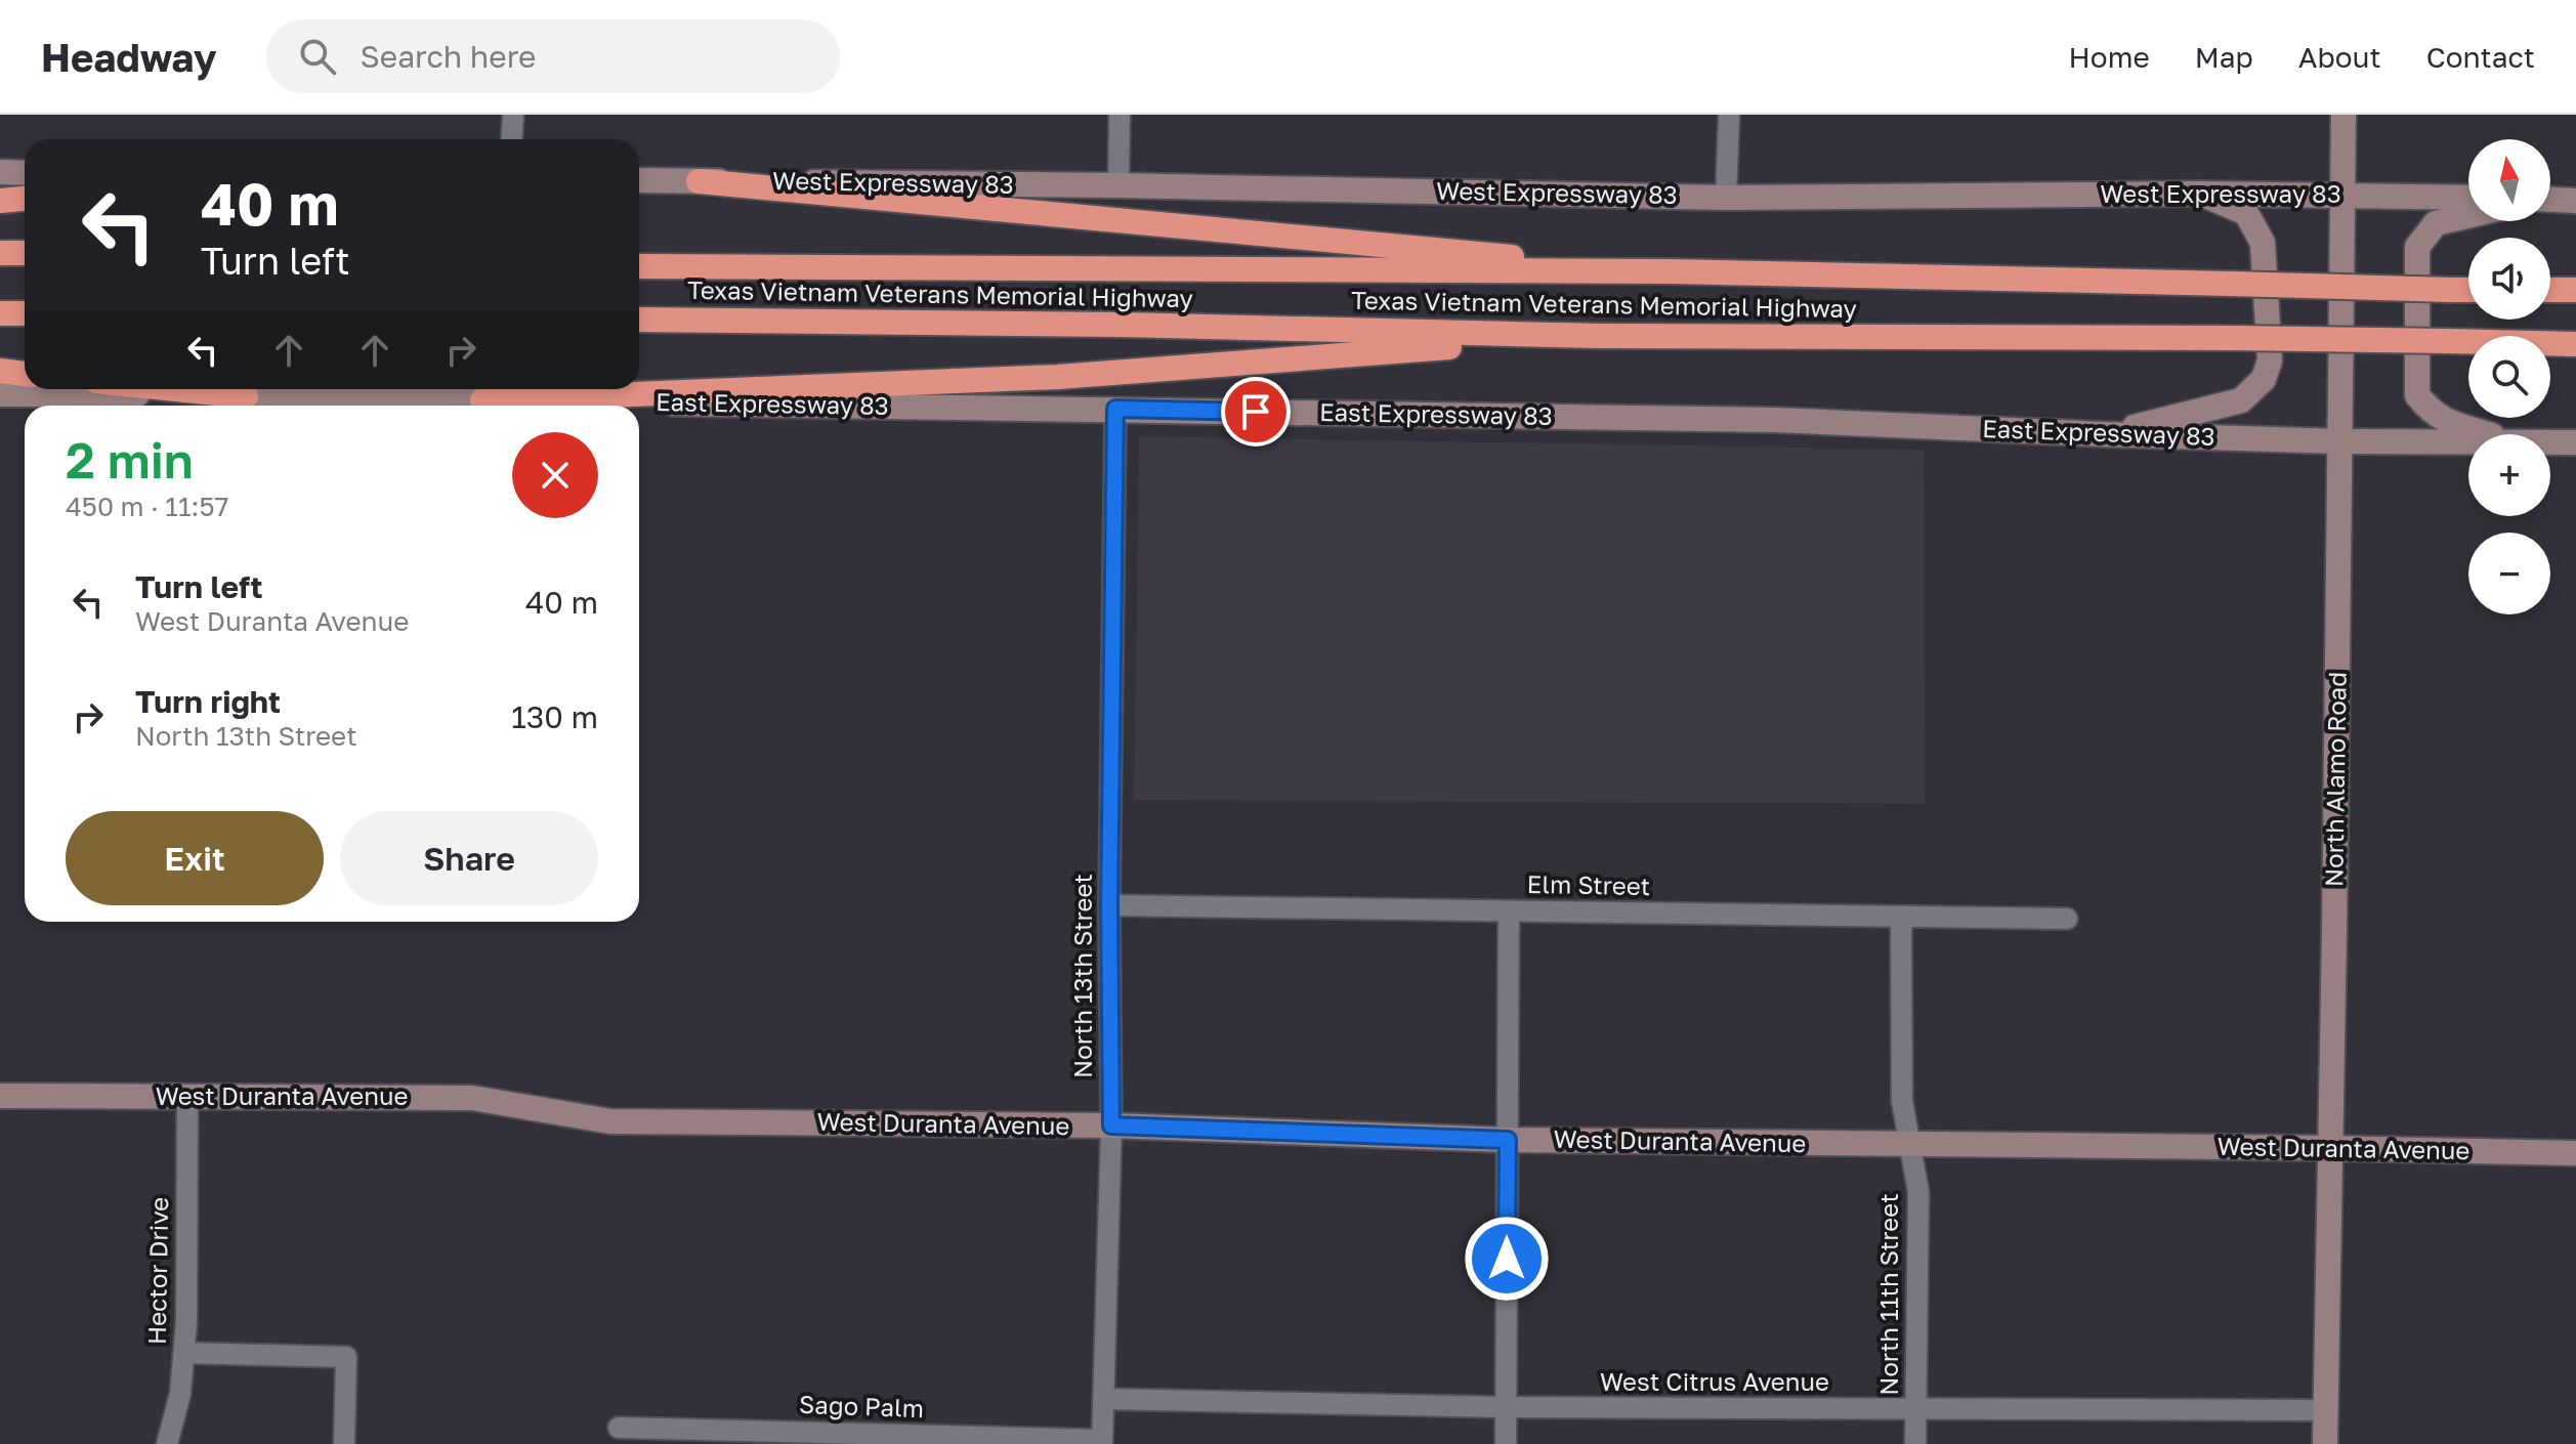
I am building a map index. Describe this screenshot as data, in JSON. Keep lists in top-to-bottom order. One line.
{"streets":{"highway":["Texas Vietnam Veterans Memorial Highway"],"main road":["West Expressway 83","East Expressway 83","North Alamo Road","West Duranta Avenue"],"street":["Elm Street","North 13th Street","Hector Drive","North 11th Street","West Citrus Avenue","Sago Palm"]},"crossings":[["West Expressway 83","North Alamo Road"],["East Expressway 83","North Alamo Road"],["East Expressway 83","North 13th Street"],["North Alamo Road","West Duranta Avenue"],["North Alamo Road","West Citrus Avenue"],["Elm Street","North 13th Street"],["Elm Street","North 11th Street"],["North 13th Street","West Duranta Avenue"],["North 13th Street","West Citrus Avenue"],["North 13th Street","Sago Palm"],["West Duranta Avenue","Hector Drive"],["West Duranta Avenue","North 11th Street"],["North 11th Street","West Citrus Avenue"]],"north":"top","page":{"header":"Headway","search":"Search here","nav":["Home","Map","About","Contact"],"map_buttons":["+","−"],"turn":["40 m","Turn left"],"heading":["2 min","450 m · 11:57"],"list":[{"name":"Turn left","note":"West Duranta Avenue","value":"40 m"},{"name":"Turn right","note":"North 13th Street","value":"130 m"}],"buttons":["Exit","Share"]}}
